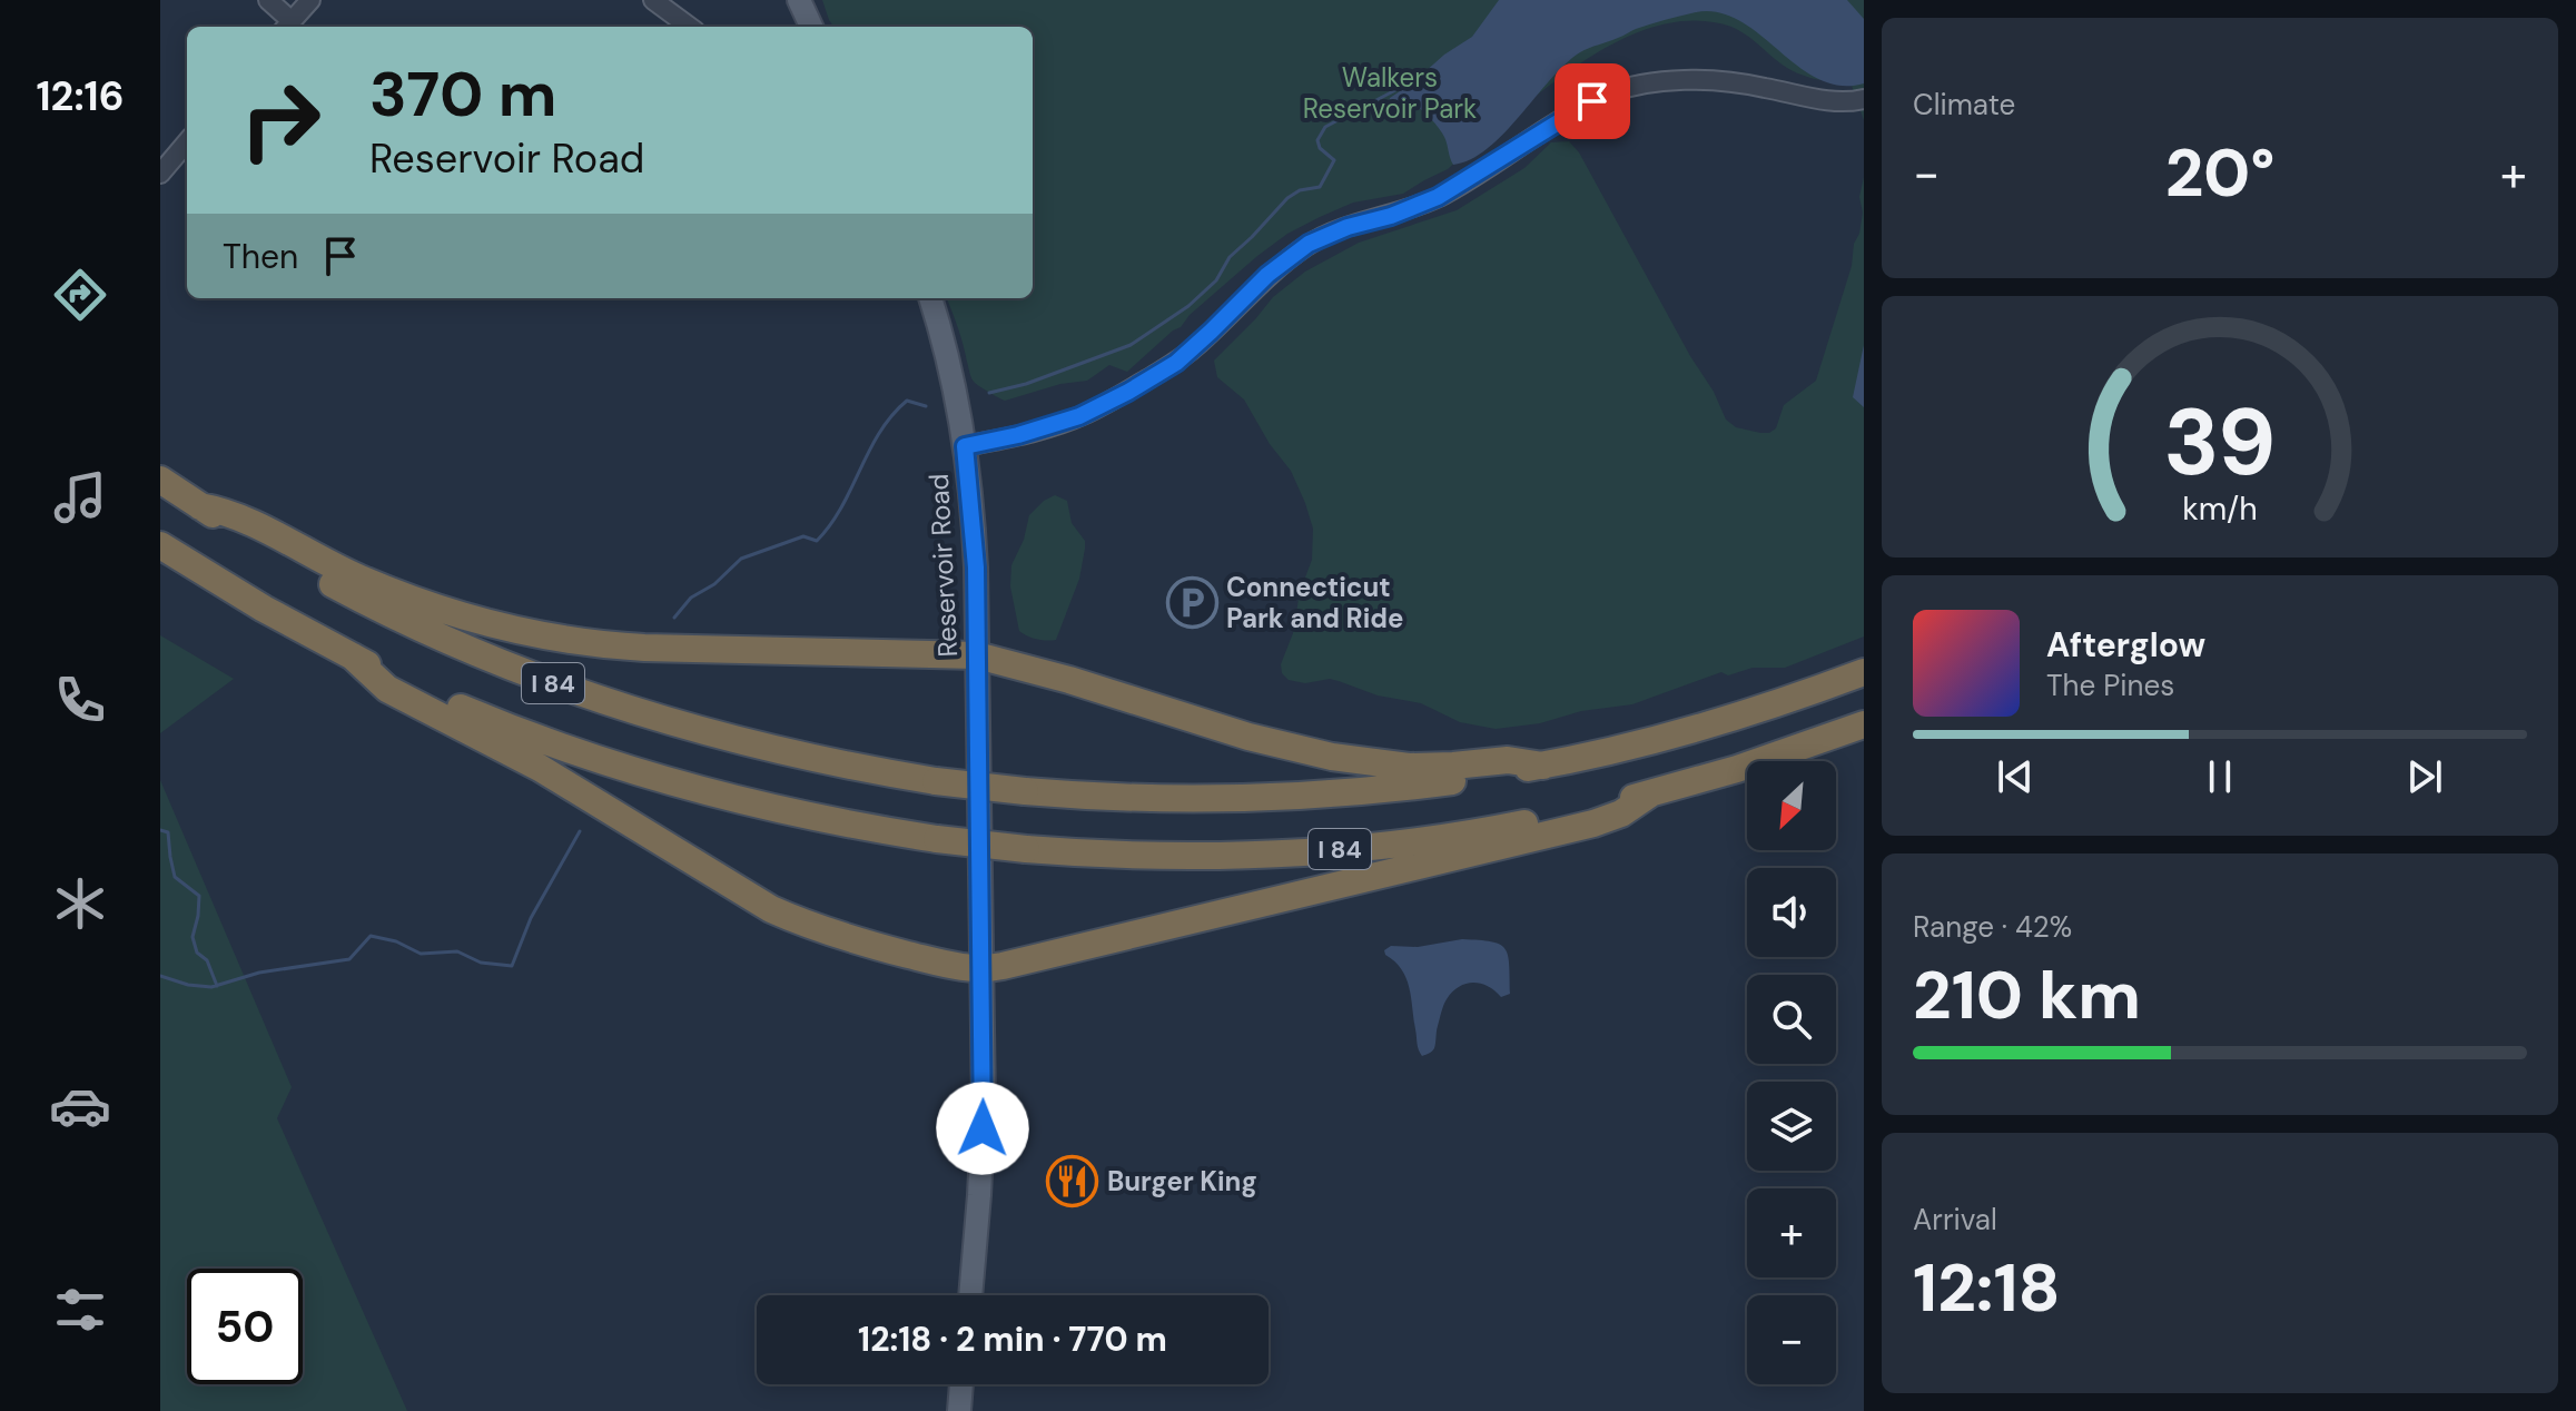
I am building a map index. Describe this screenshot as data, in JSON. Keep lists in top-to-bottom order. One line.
{"streets":{"highway":["I 84"],"main road":["Reservoir Road"]},"parks":["Walkers Reservoir Park"],"places":{"parking":["Connecticut Park and Ride"],"restaurant":["Burger King"]},"north":"bottom left","page":{"tabs":"12:16","tile":["Climate",["Range · 42%","210 km"],["Arrival","12:18"]],"turn":["370 m","Reservoir Road"],"heat":["−","20°","+"],"then":"Then","song":["Afterglow","The Pines"],"map_buttons":["+","−"],"limit":"50","trip":"12:18 · 2 min · 770 m","gauge":["39","km/h"]}}
